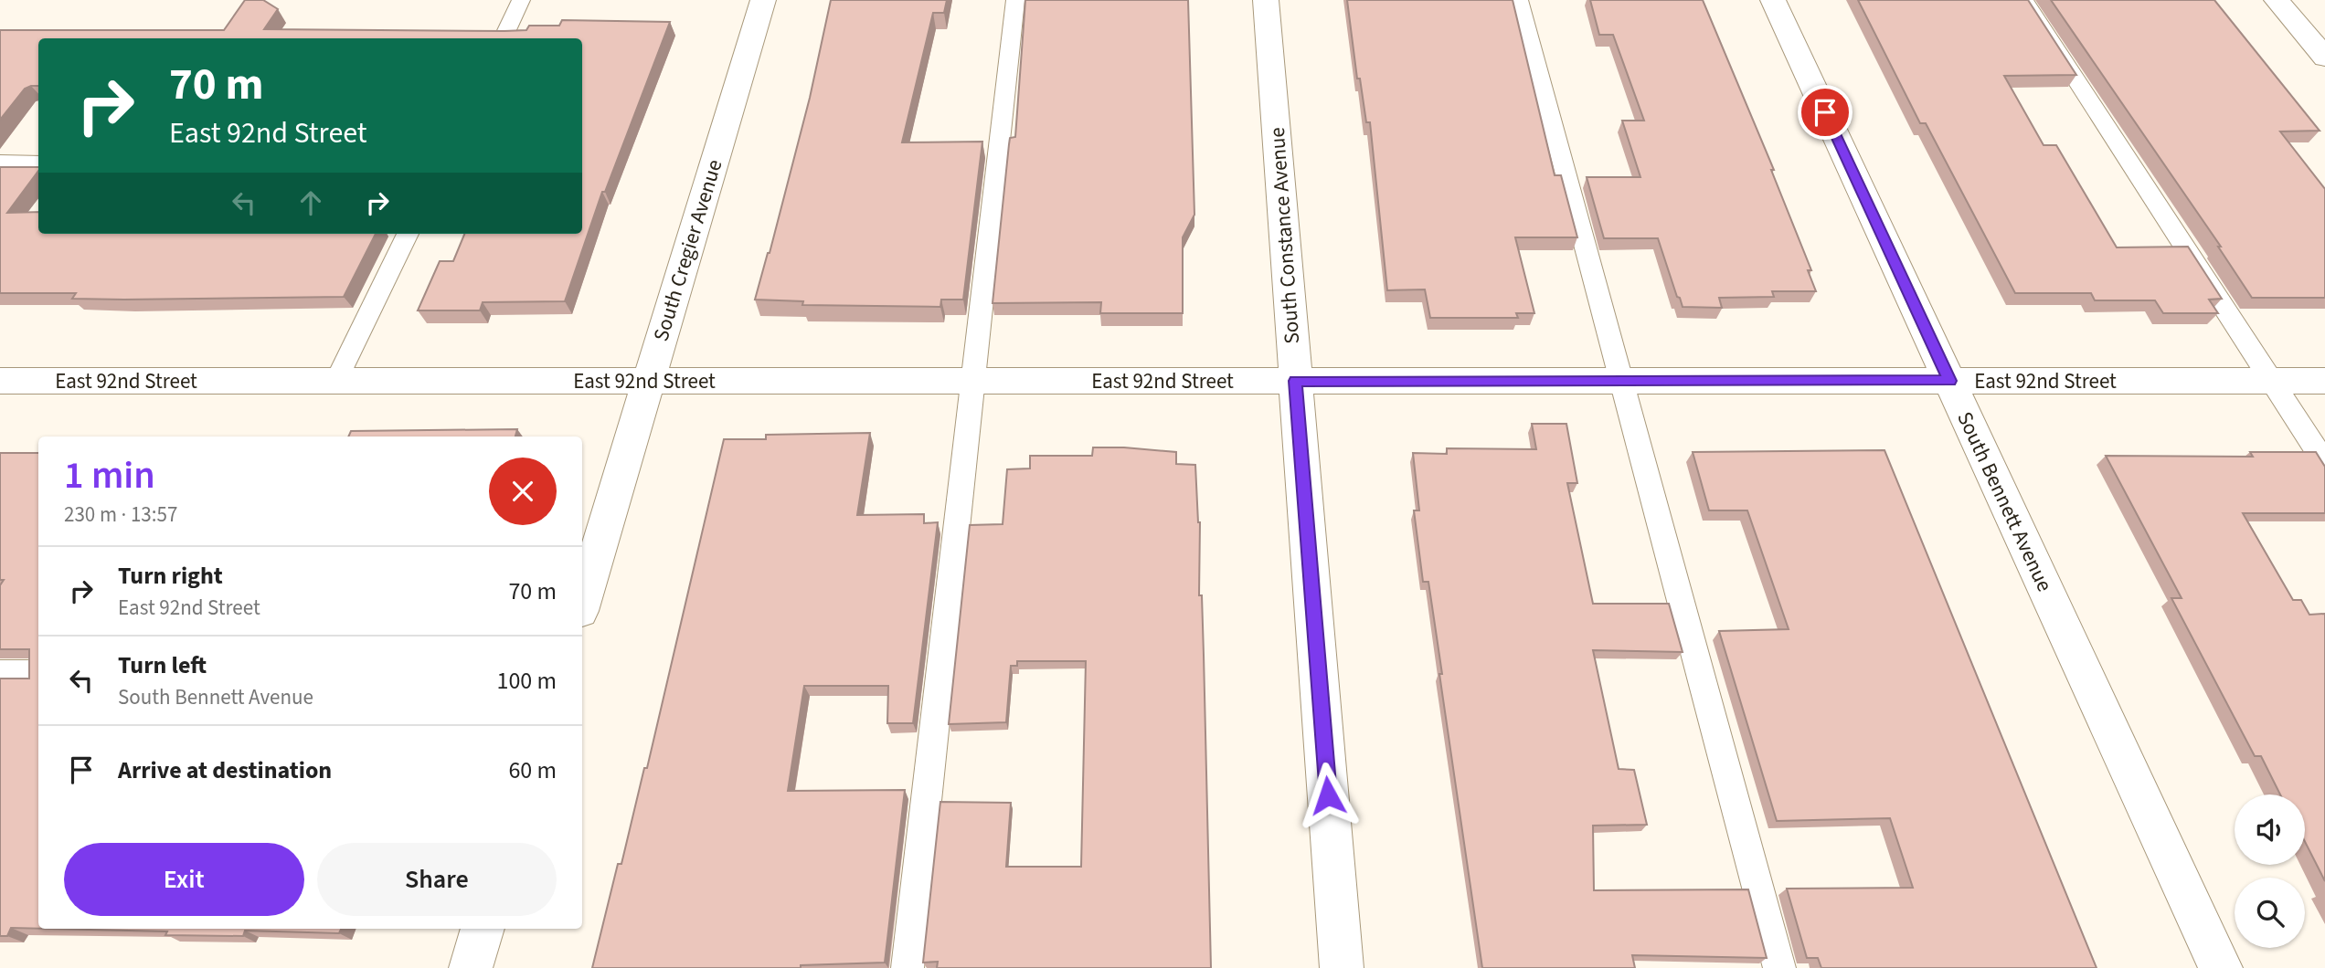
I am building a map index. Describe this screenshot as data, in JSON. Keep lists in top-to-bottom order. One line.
{"streets":{"street":["South Constance Avenue","South Cregier Avenue","East 92nd Street","South Bennett Avenue"]},"crossings":[["South Constance Avenue","East 92nd Street"],["South Cregier Avenue","East 92nd Street"],["East 92nd Street","South Bennett Avenue"]],"page":{"turn":["70 m","East 92nd Street"],"heading":["1 min","230 m · 13:57"],"list":[{"name":"Turn right","note":"East 92nd Street","value":"70 m"},{"name":"Turn left","note":"South Bennett Avenue","value":"100 m"},{"name":"Arrive at destination","value":"60 m"}],"buttons":["Exit","Share"]}}
